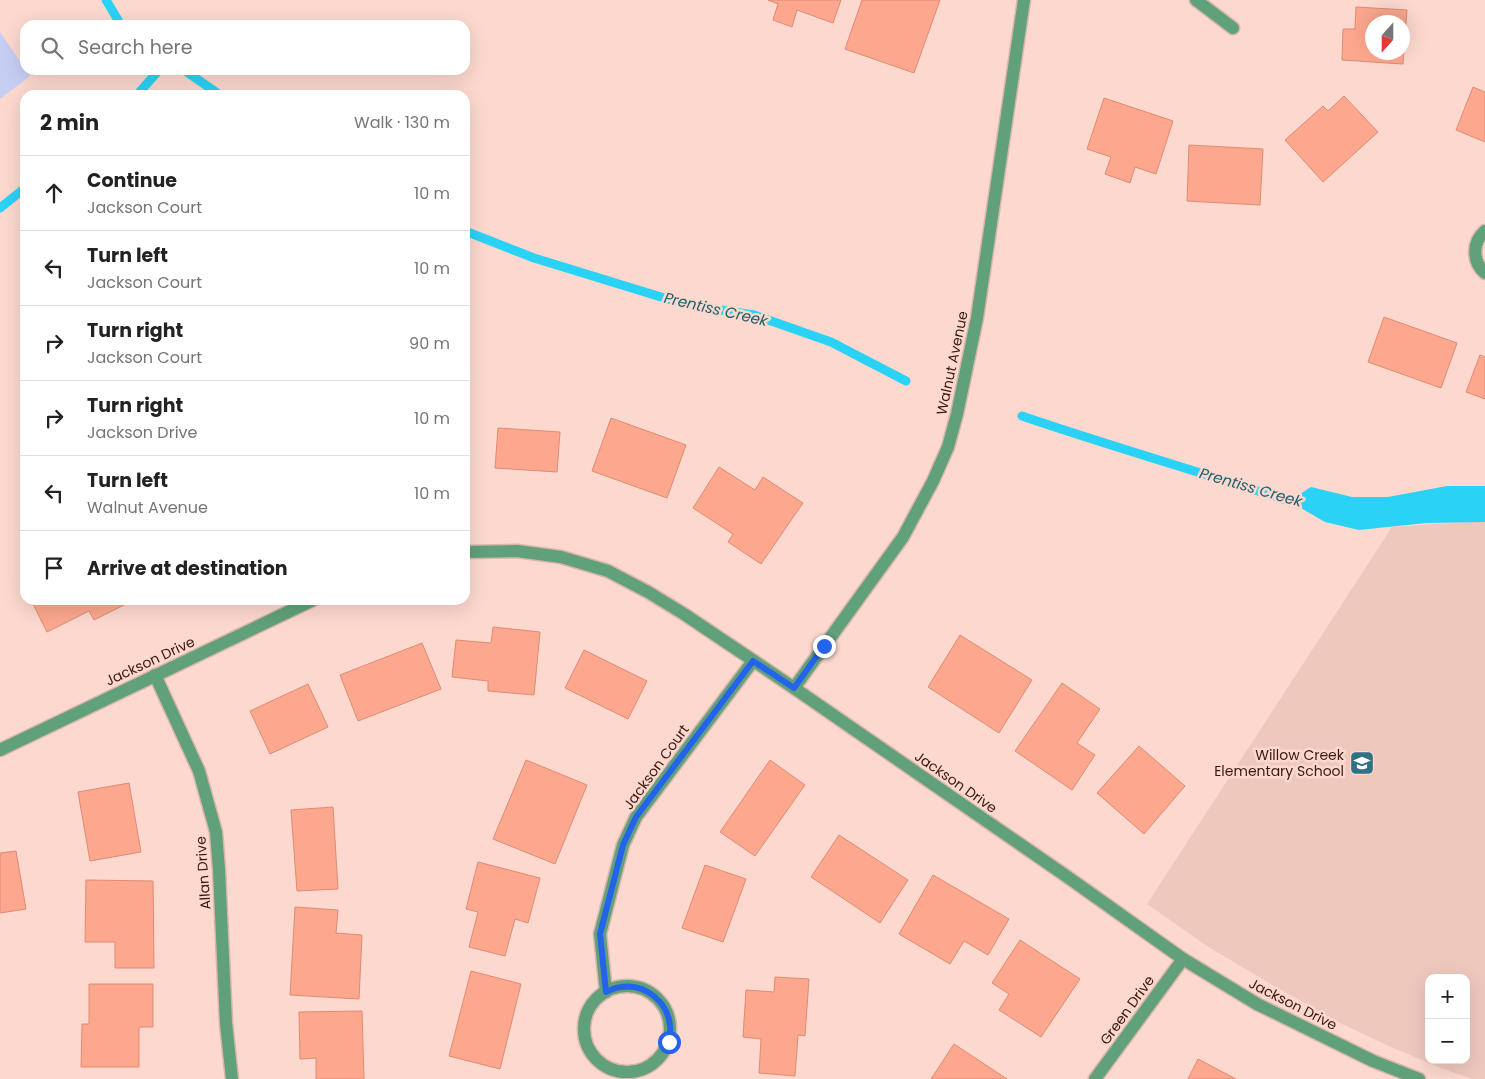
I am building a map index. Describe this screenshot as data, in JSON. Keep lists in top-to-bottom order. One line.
{"streets":{"street":["Walnut Avenue","Jackson Drive","Jackson Court","Allan Drive","Green Drive"]},"crossings":[["Walnut Avenue","Jackson Drive"],["Jackson Drive","Jackson Court"],["Jackson Drive","Allan Drive"],["Jackson Drive","Green Drive"]],"water":["Prentiss Creek"],"places":{"school or university":["Willow Creek Elementary School"]},"north":"bottom","page":{"search":"Search here","heading":["2 min","Walk · 130 m"],"list":[["Continue","Jackson Court","10 m"],["Turn left","Jackson Court","10 m"],["Turn right","Jackson Court","90 m"],["Turn right","Jackson Drive","10 m"],["Turn left","Walnut Avenue","10 m"],"Arrive at destination"],"map_buttons":["+","−"]}}
